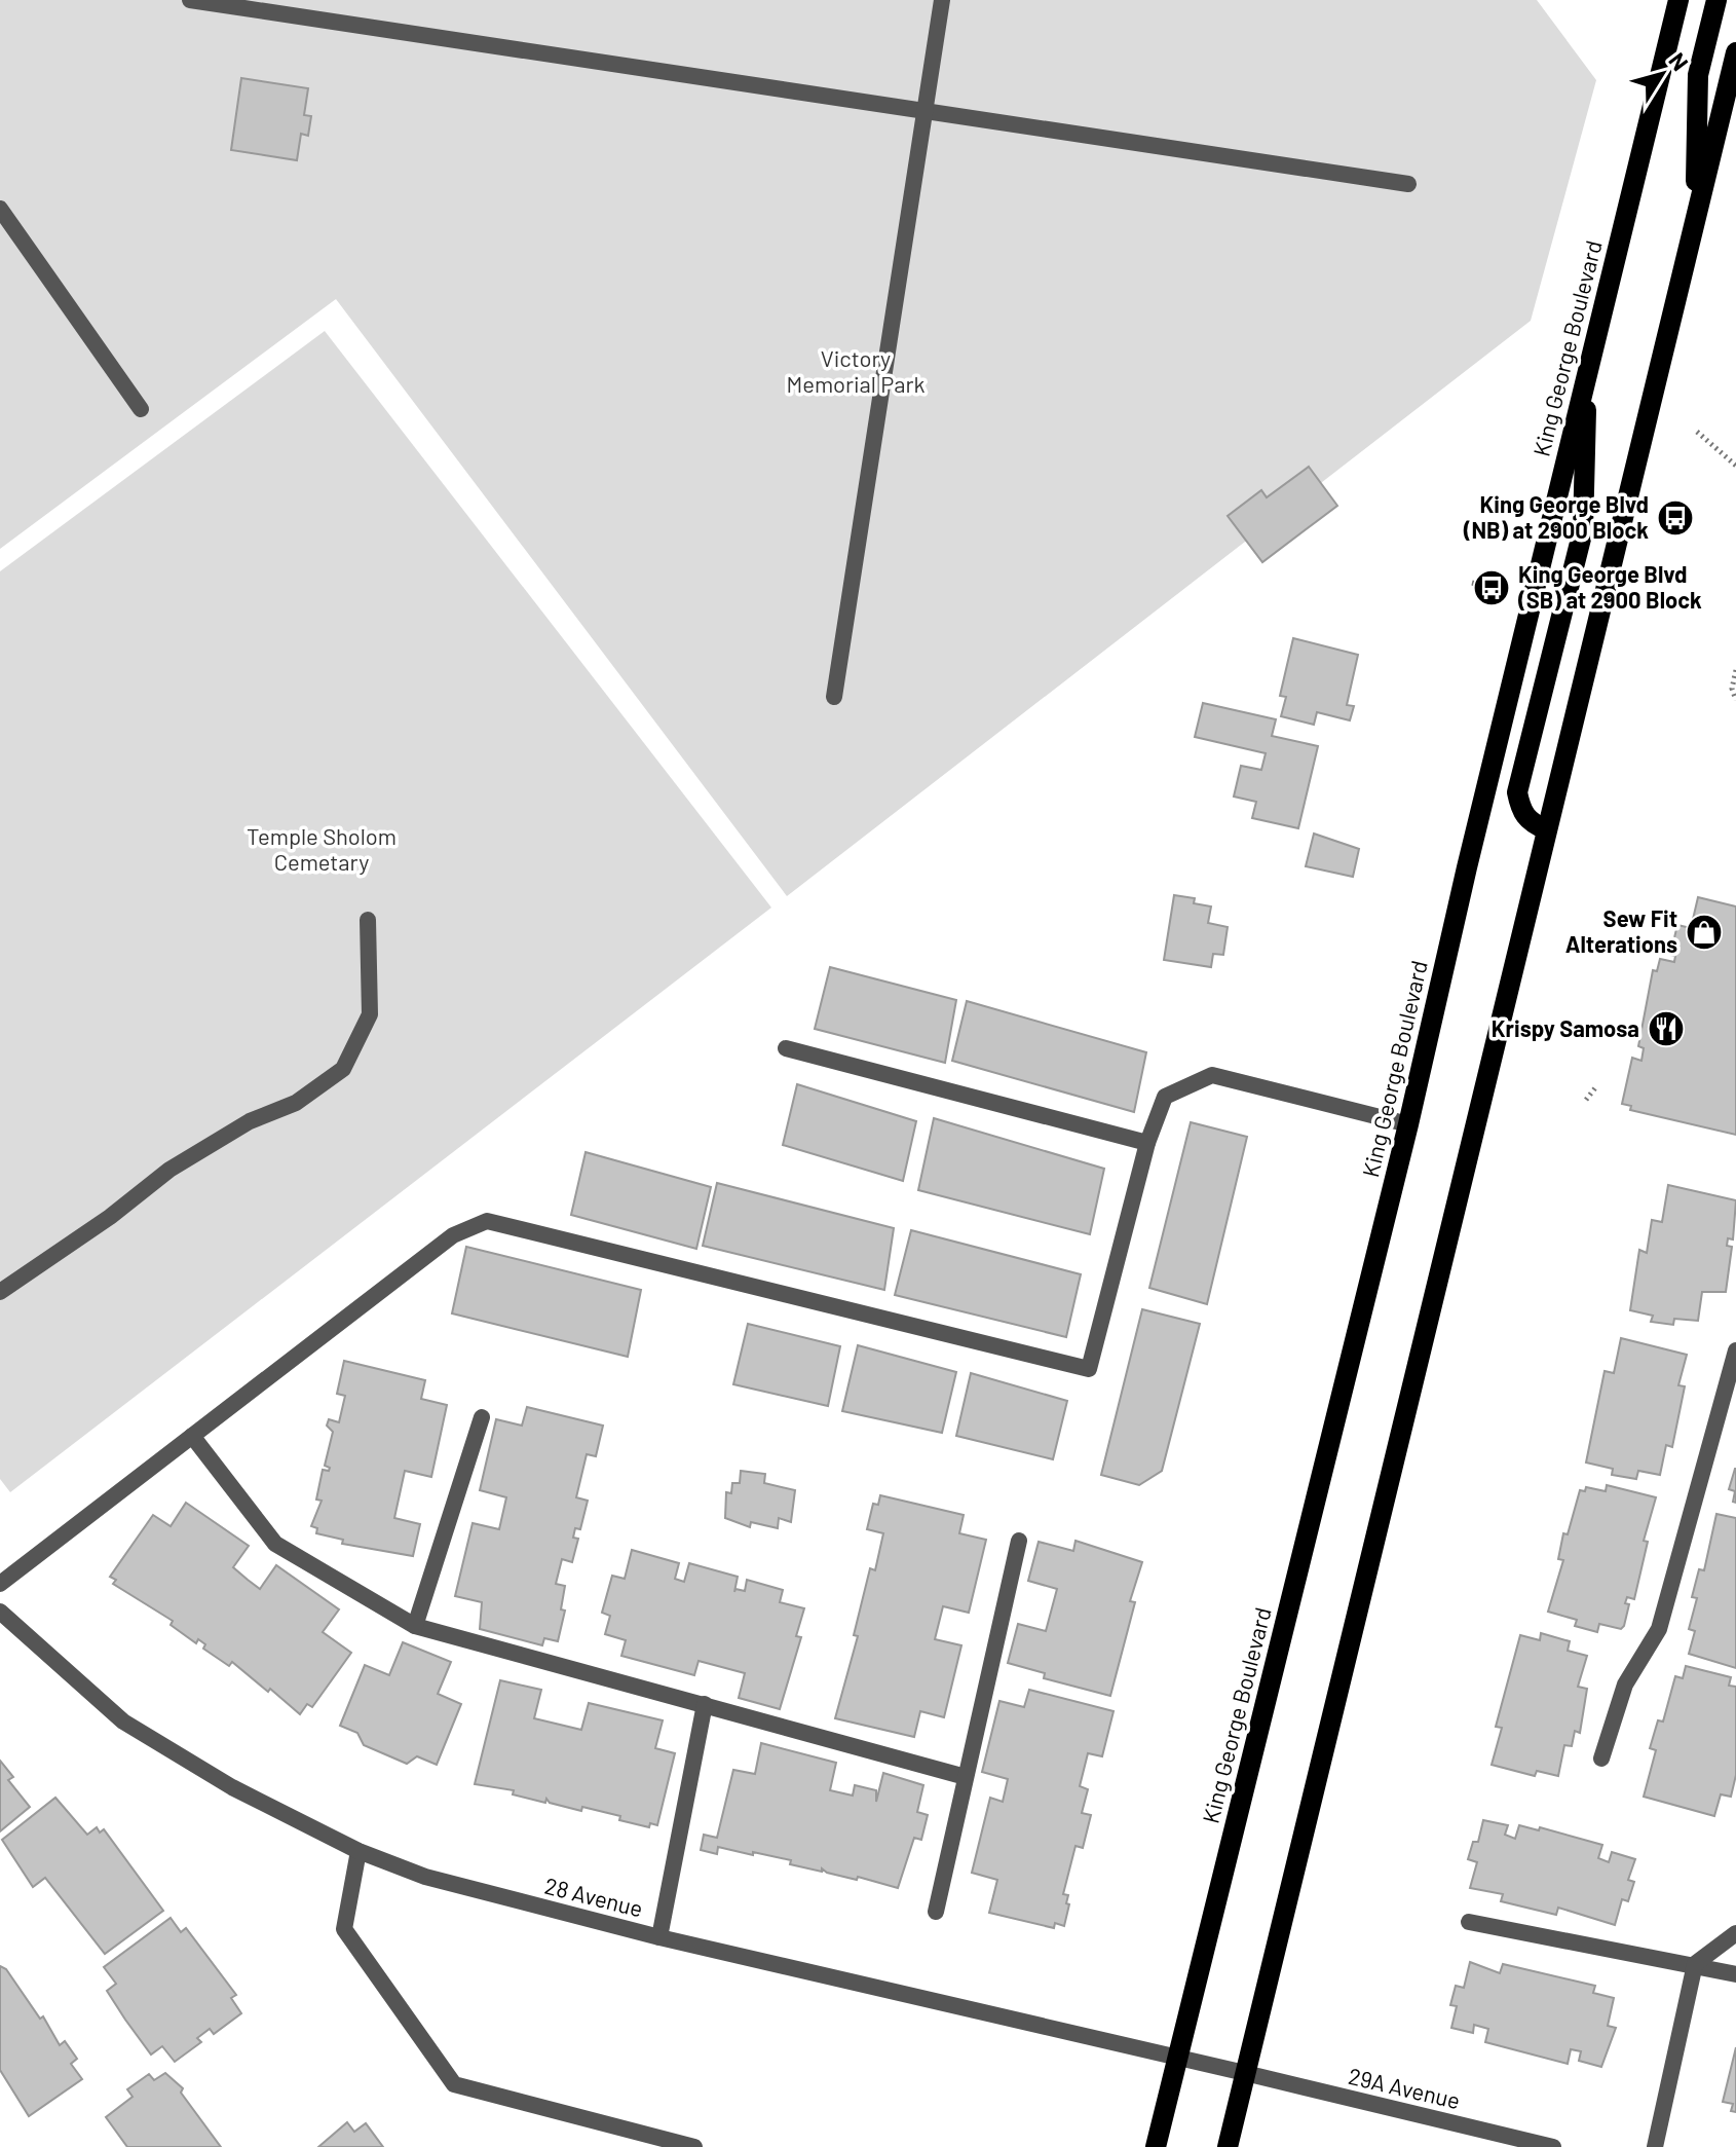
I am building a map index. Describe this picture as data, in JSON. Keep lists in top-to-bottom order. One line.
{"streets":{"main road":["King George Boulevard"],"street":["28 Avenue","29A Avenue"]},"crossings":[["King George Boulevard","28 Avenue"],["28 Avenue","29A Avenue"]],"parks":["Victory Memorial Park","Temple Sholom Cemetary"],"places":{"bus stop":["King George Blvd (NB) at 2900 Block","King George Blvd (SB) at 2900 Block"],"shop":["Sew Fit Alterations"],"restaurant":["Krispy Samosa"]},"north":"top right"}
